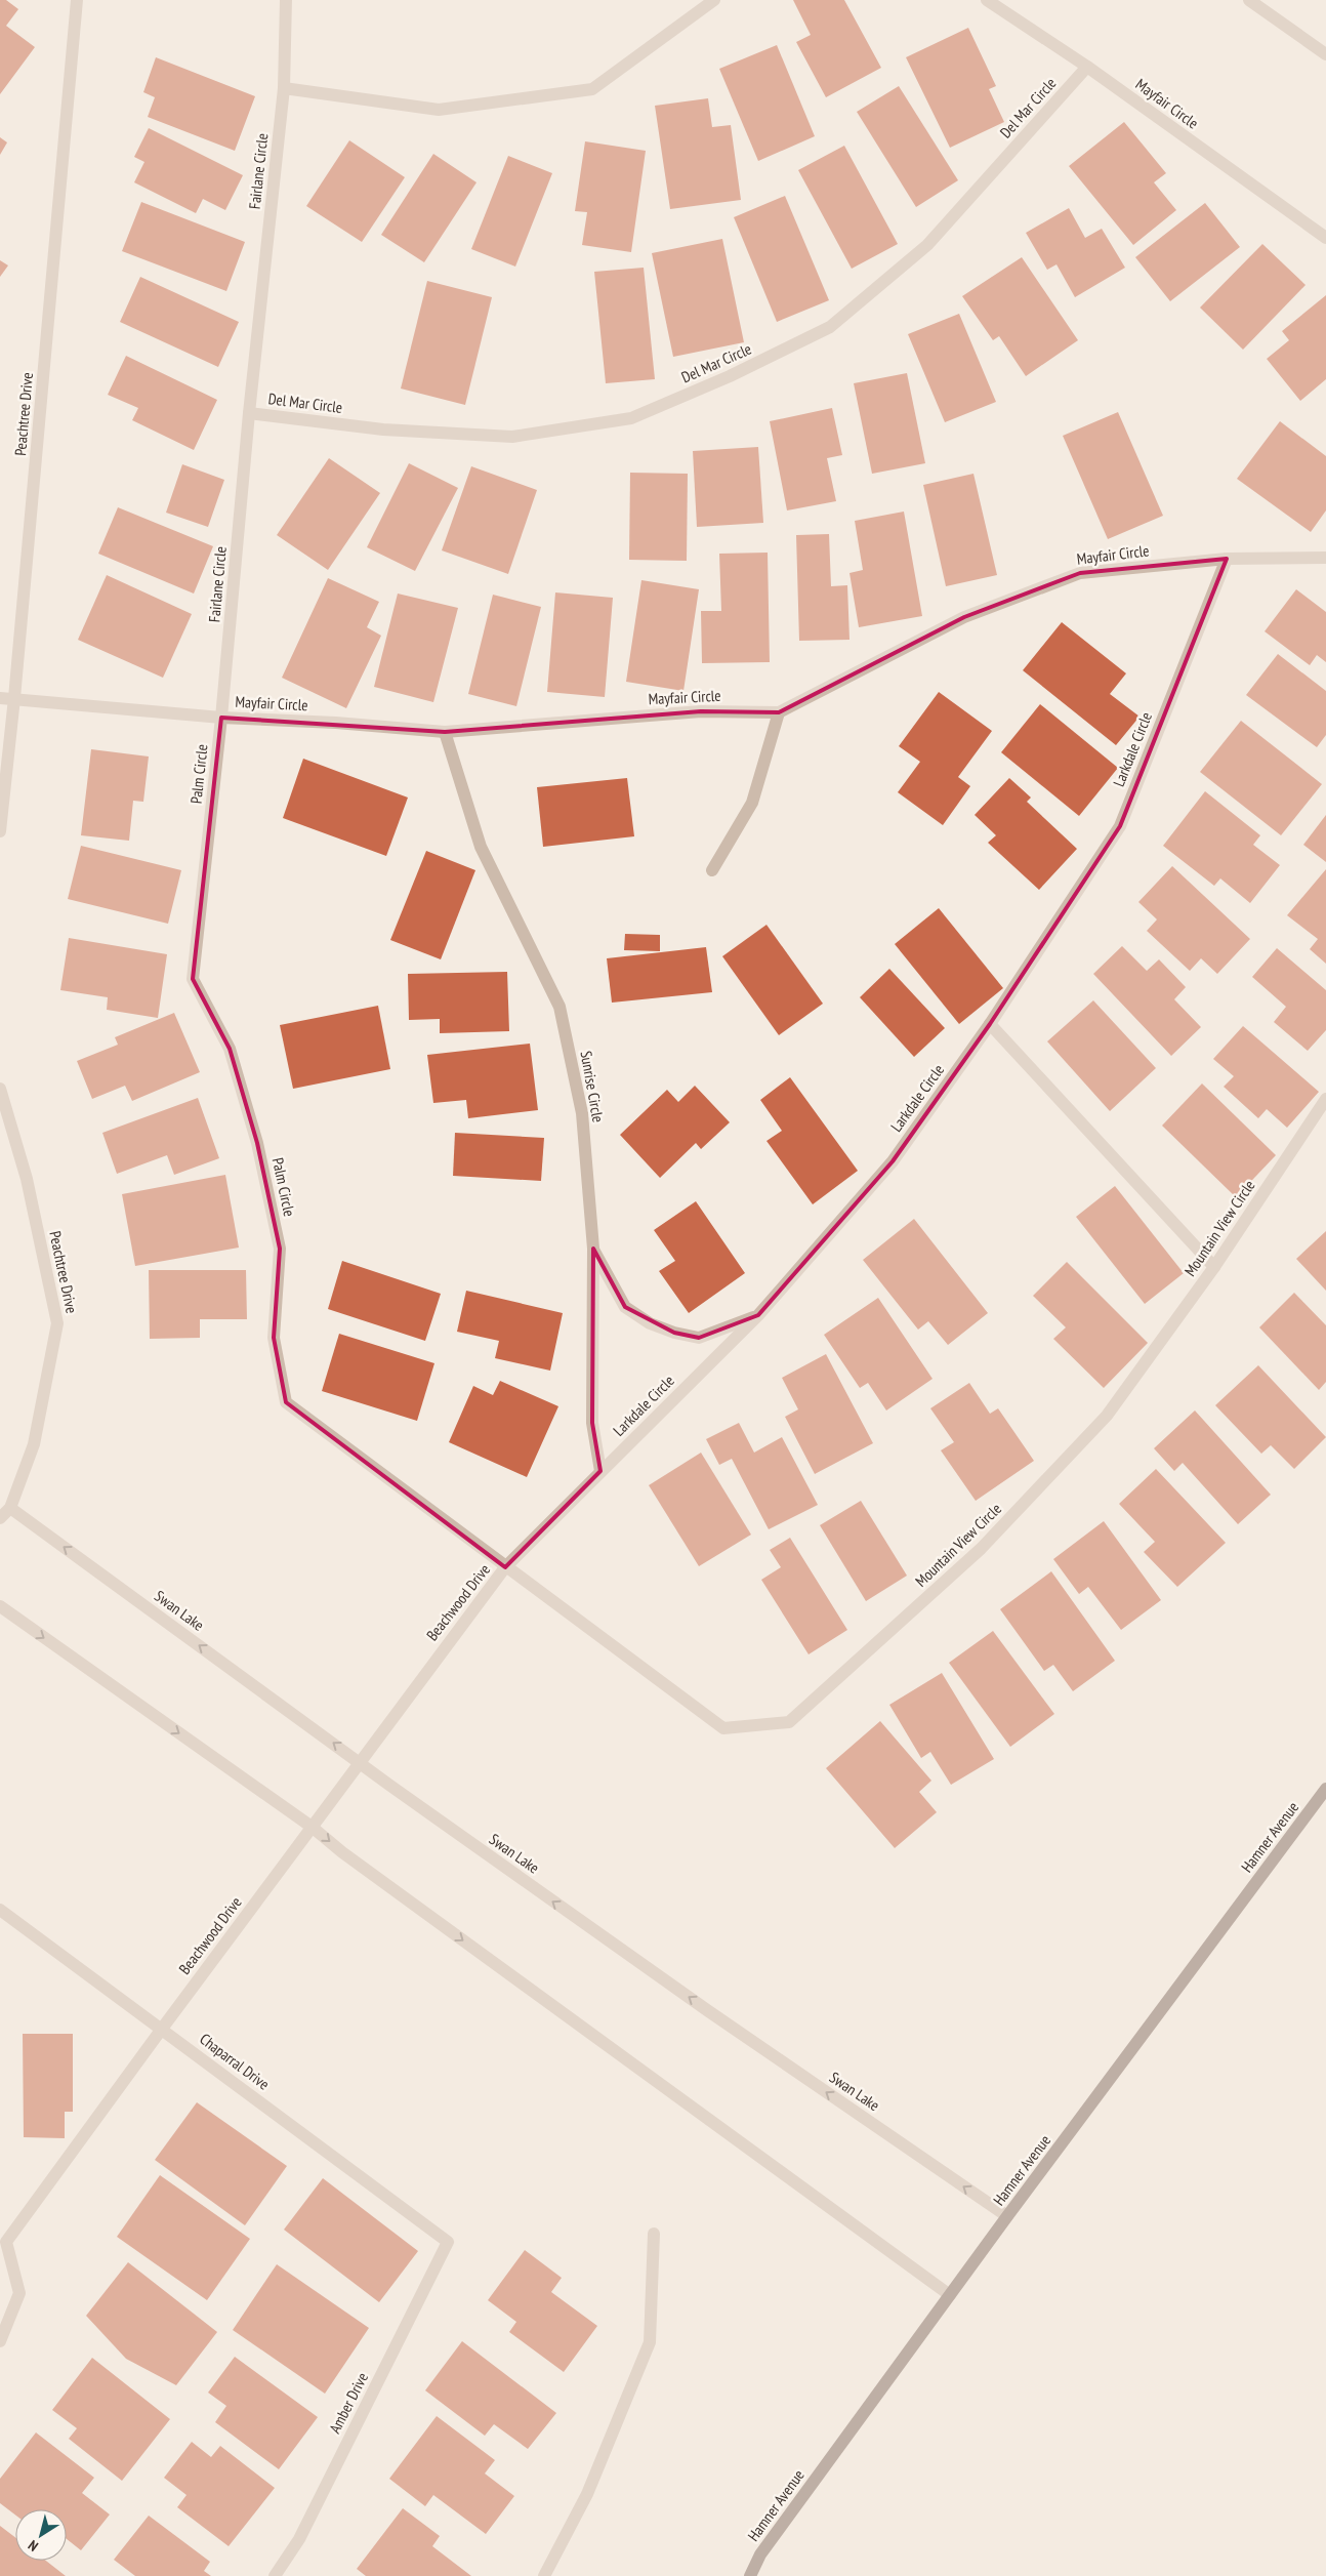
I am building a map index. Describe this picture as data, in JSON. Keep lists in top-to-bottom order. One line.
{"streets":{"main road":["Hamner Avenue"],"street":["Mayfair Circle","Del Mar Circle","Fairlane Circle","Peachtree Drive","Larkdale Circle","Palm Circle","Sunrise Circle","Mountain View Circle","Beachwood Drive","Swan Lake","Chaparral Drive","Amber Drive"]},"crossings":[["Mayfair Circle","Del Mar Circle"],["Mayfair Circle","Fairlane Circle"],["Mayfair Circle","Peachtree Drive"],["Mayfair Circle","Larkdale Circle"],["Mayfair Circle","Palm Circle"],["Mayfair Circle","Sunrise Circle"],["Del Mar Circle","Fairlane Circle"],["Fairlane Circle","Palm Circle"],["Peachtree Drive","Swan Lake"],["Larkdale Circle","Palm Circle"],["Larkdale Circle","Sunrise Circle"],["Larkdale Circle","Mountain View Circle"],["Larkdale Circle","Beachwood Drive"],["Palm Circle","Mountain View Circle"],["Palm Circle","Beachwood Drive"],["Mountain View Circle","Beachwood Drive"],["Beachwood Drive","Swan Lake"],["Beachwood Drive","Chaparral Drive"],["Swan Lake","Hamner Avenue"],["Chaparral Drive","Amber Drive"]],"north":"bottom left"}
